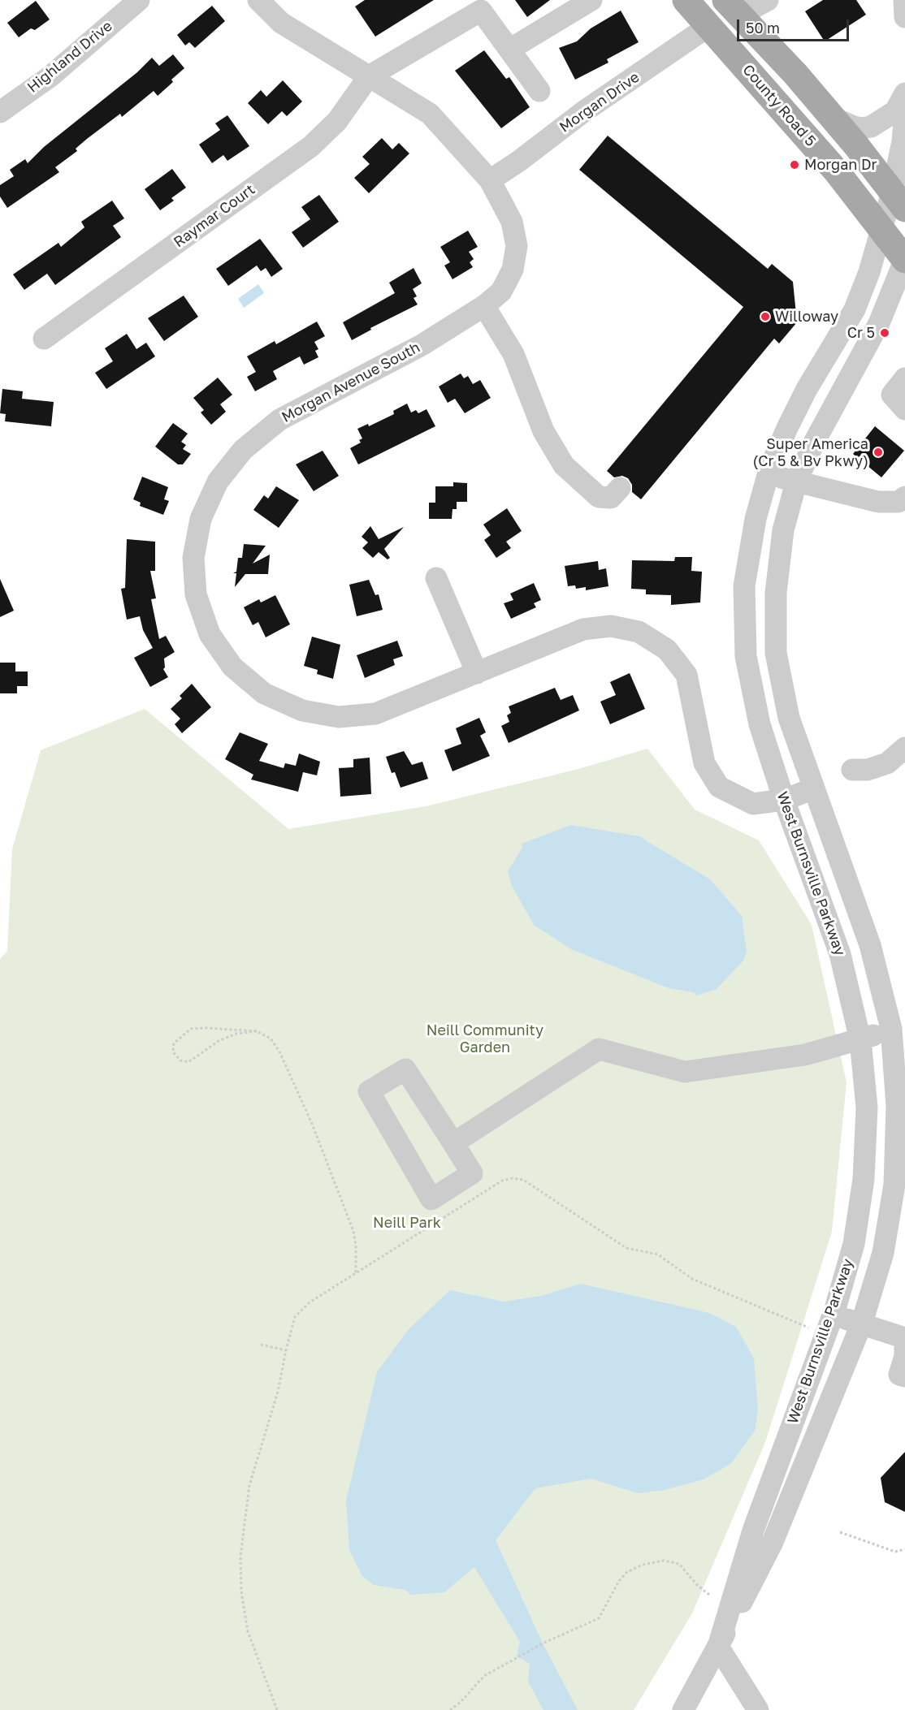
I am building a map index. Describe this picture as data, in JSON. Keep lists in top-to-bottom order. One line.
{"streets":{"main road":["County Road 5"],"street":["Highland Drive","Morgan Drive","Raymar Court","Morgan Avenue South","West Burnsville Parkway"]},"crossings":[["Morgan Drive","County Road 5"],["Morgan Drive","Morgan Avenue South"],["County Road 5","West Burnsville Parkway"],["Raymar Court","Morgan Avenue South"],["Morgan Avenue South","West Burnsville Parkway"]],"parks":["Neill Community Garden","Neill Park"],"places":["Morgan Dr","Willoway","Cr 5","Super America (Cr 5 & Bv Pkwy)"],"scale_bar":"50 m"}
